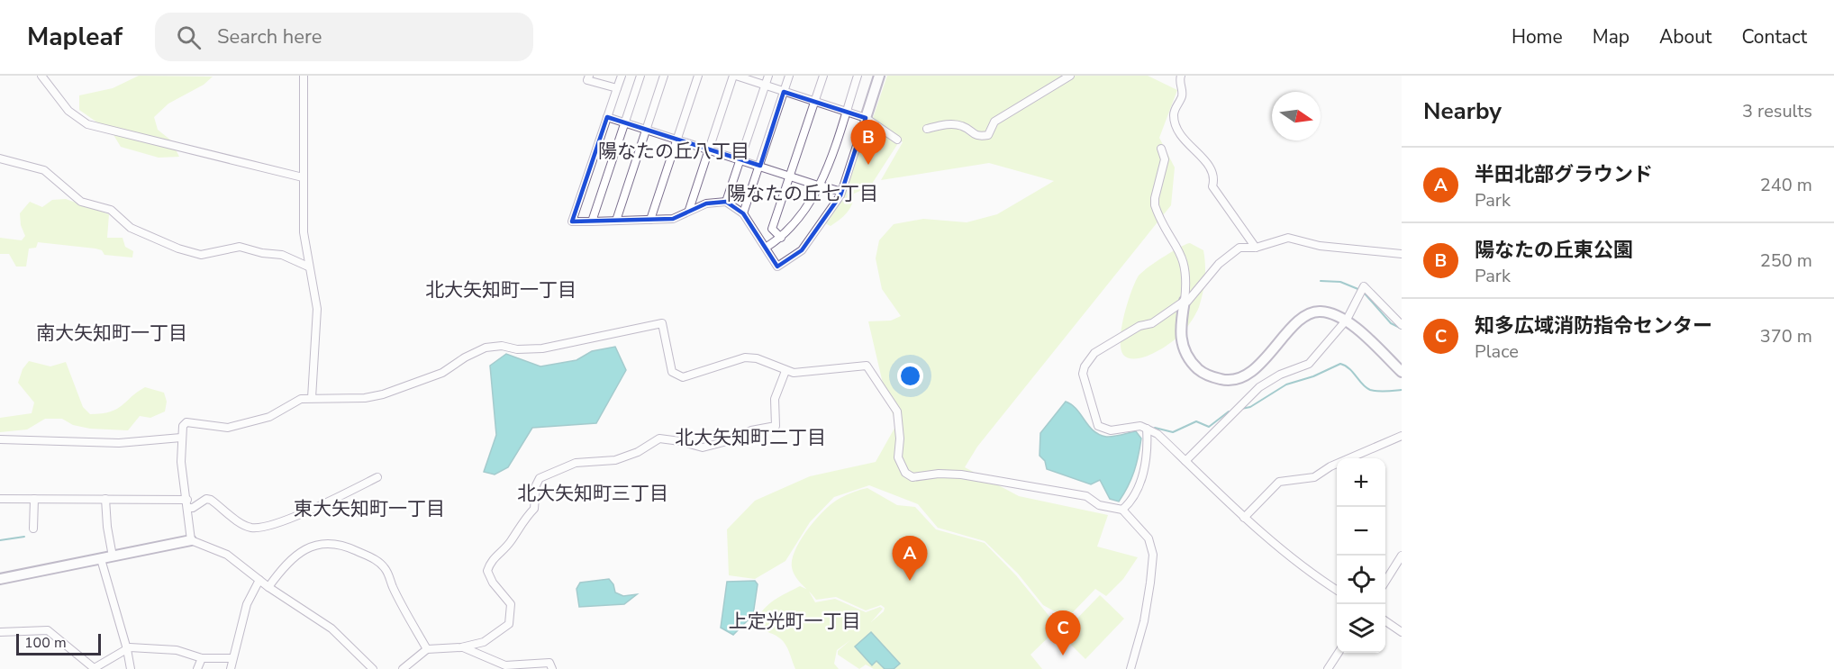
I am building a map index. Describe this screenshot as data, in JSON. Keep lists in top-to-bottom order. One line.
{"districts":["陽なたの丘八丁目","陽なたの丘七丁目","北大矢知町一丁目","南大矢知町一丁目","北大矢知町二丁目","北大矢知町三丁目","東大矢知町一丁目","上定光町一丁目"],"scale_bar":"100 m","north":"right","page":{"header":"Mapleaf","search":"Search here","nav":["Home","Map","About","Contact"],"heading":["Nearby","3 results"],"pins":["B","A","C"],"list":[{"mark":"A","name":"半田北部グラウンド","note":"Park","value":"240 m"},{"mark":"B","name":"陽なたの丘東公園","note":"Park","value":"250 m"},{"mark":"C","name":"知多広域消防指令センター","note":"Place","value":"370 m"}],"map_buttons":["+","−"],"scale":"100 m"}}
